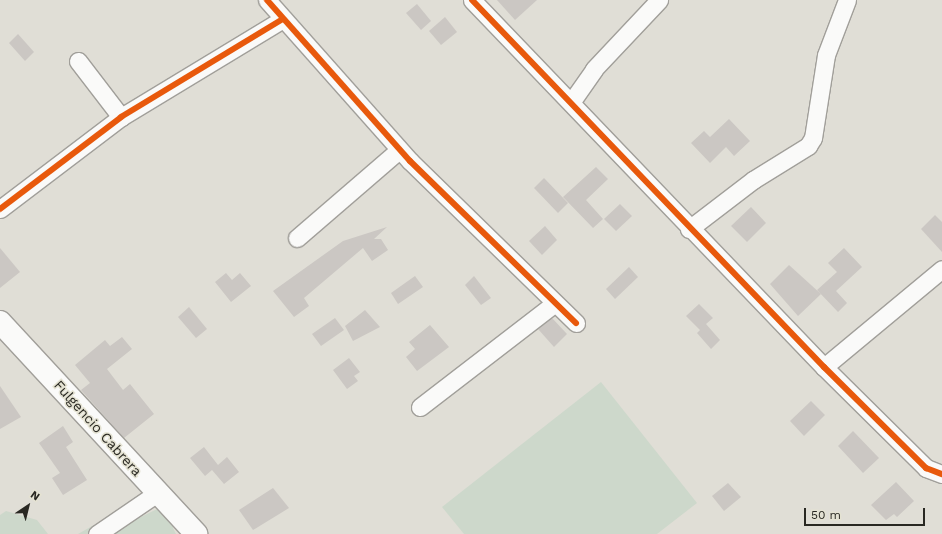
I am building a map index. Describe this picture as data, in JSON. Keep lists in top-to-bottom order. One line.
{"streets":{"main road":["Fulgencio Cabrera"]},"scale_bar":"50 m","north":"top right"}
